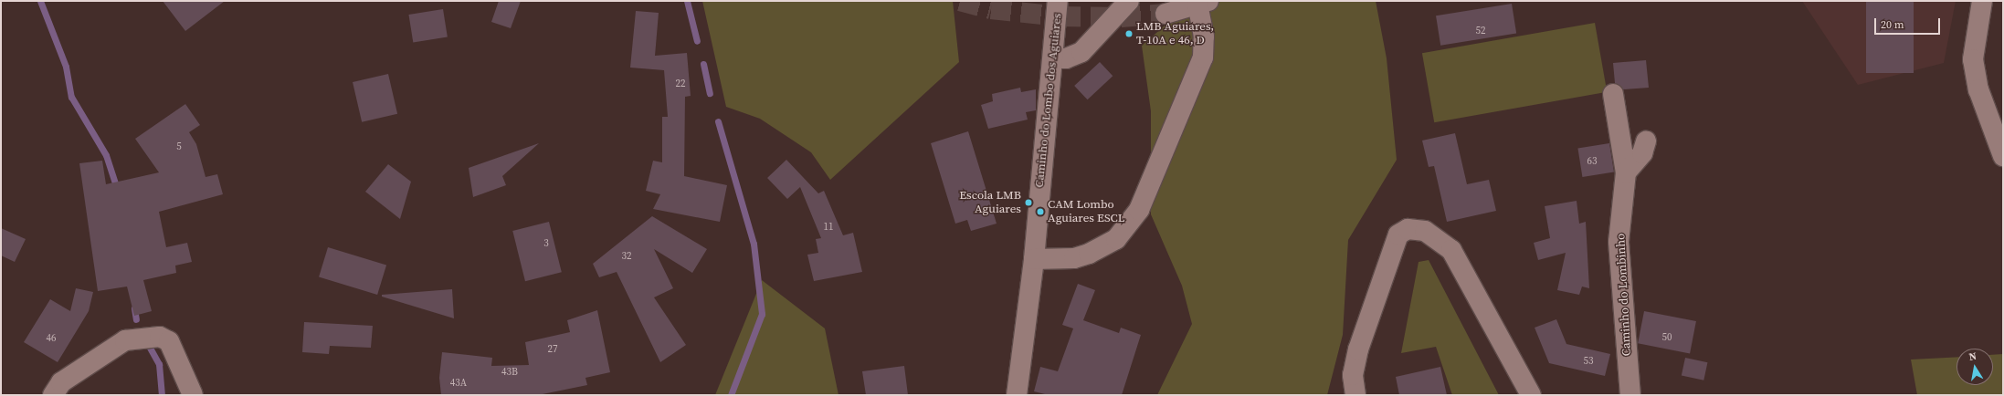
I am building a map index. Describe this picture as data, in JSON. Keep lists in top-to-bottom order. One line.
{"streets":{"street":["Caminho do Lombo dos Aguiares","Caminho do Lombinho"]},"places":["LMB Aguiares, T-10A e 46, D","Escola LMB Aguiares","CAM Lombo Aguiares ESCL"],"house_numbers":["52","22","5","63","11","3","32","50","46","27","53","43B","43A"],"scale_bar":"20 m","north":"top"}
